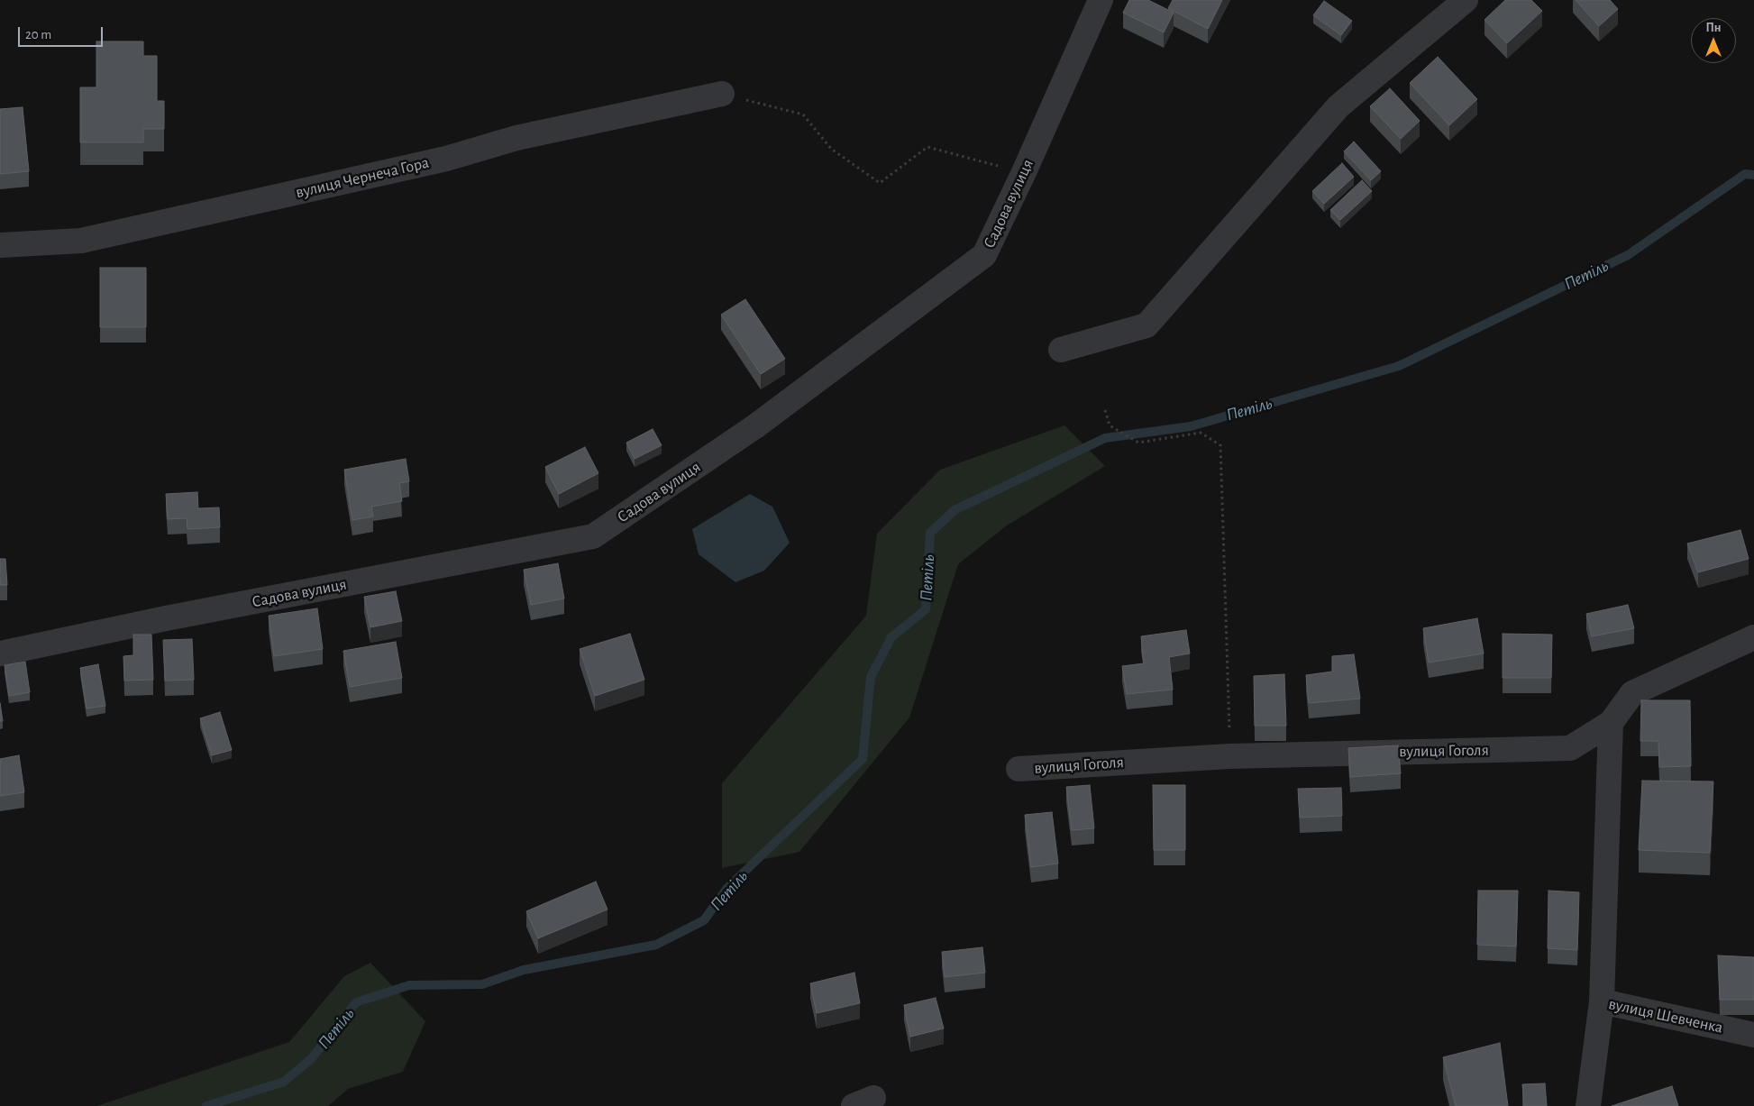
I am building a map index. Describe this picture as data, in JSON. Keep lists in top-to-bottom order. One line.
{"streets":{"street":["вулиця Чернеча Гора","Садова вулиця","вулиця Гоголя","вулиця Шевченка"]},"water":["Петіль"],"scale_bar":"20 m","north":"top"}
